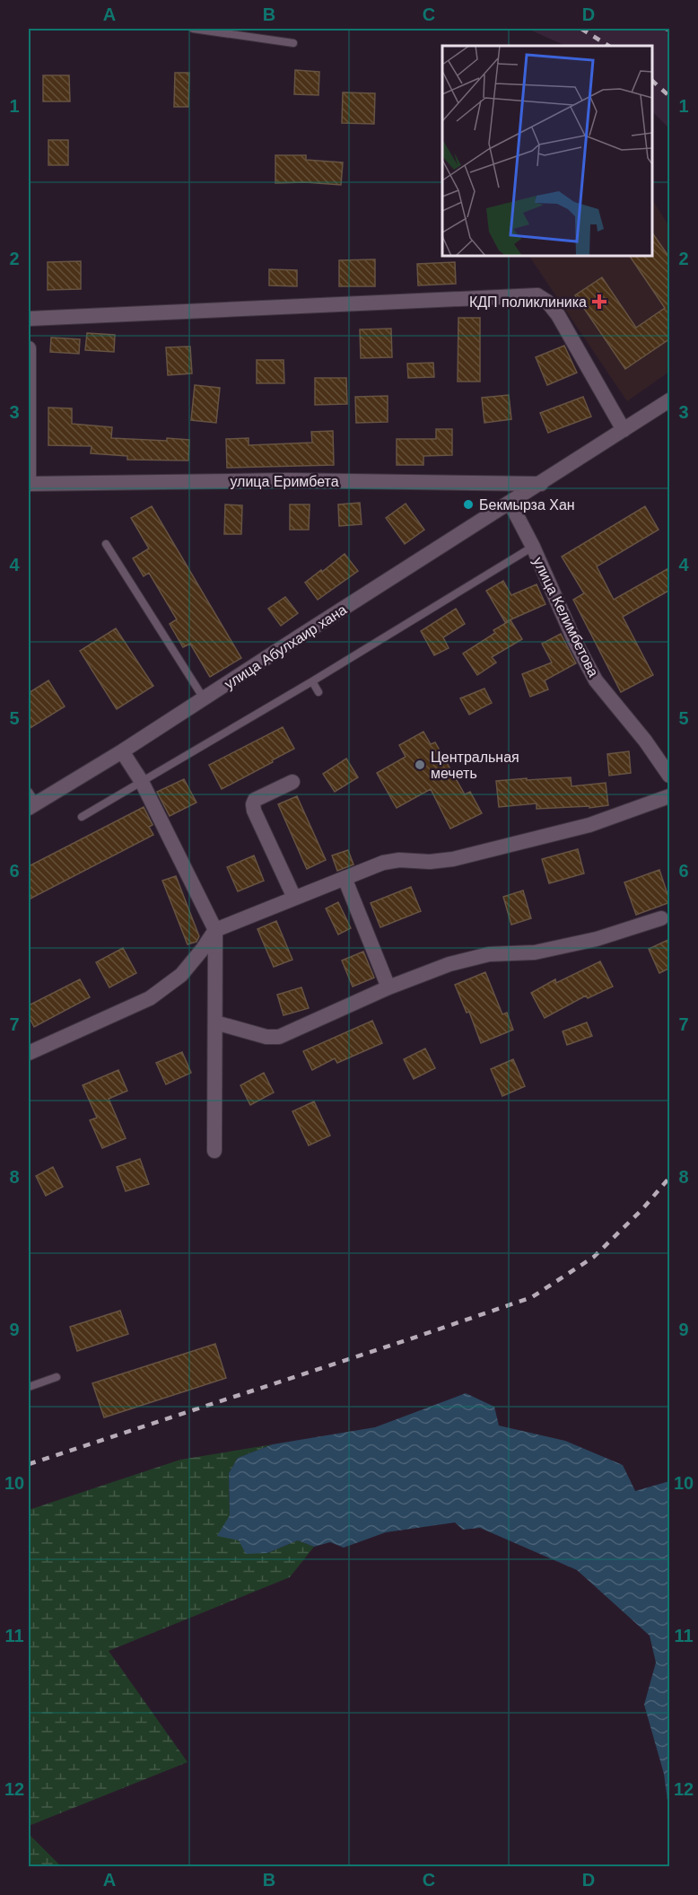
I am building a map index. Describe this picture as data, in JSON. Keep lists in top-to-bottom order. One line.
{"streets":{"street":["улица Еримбета","улица Келимбетова","улица Абулхаир хана"]},"crossings":[["улица Еримбета","улица Абулхаир хана"],["улица Келимбетова","улица Абулхаир хана"]],"places":{"health":["КДП поликлиника"],"other":["Бекмырза Хан","Центральная мечеть"]},"grid":{"columns":["A","B","C","D"],"rows":["1","2","3","4","5","6","7","8","9","10","11","12"]}}
